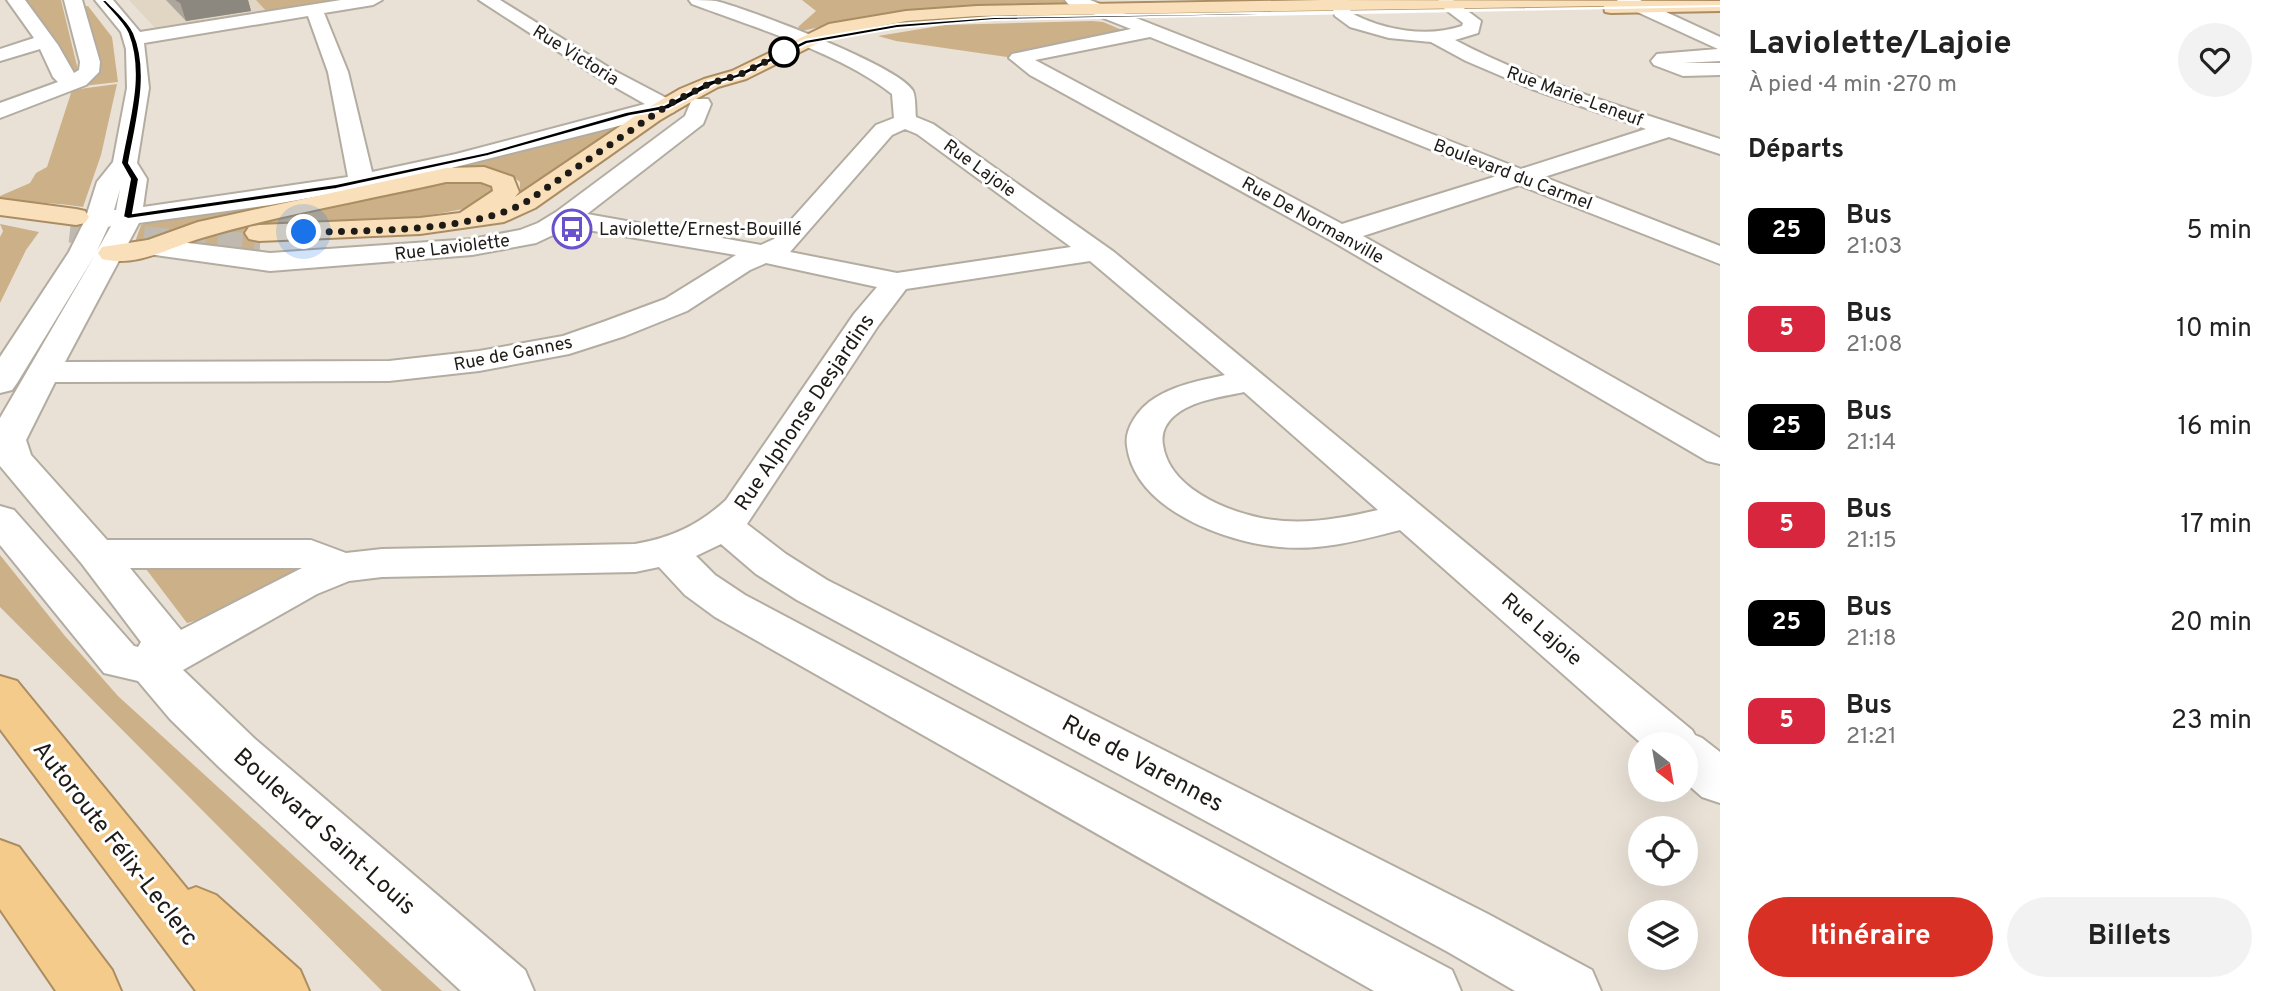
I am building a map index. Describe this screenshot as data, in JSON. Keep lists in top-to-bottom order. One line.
{"streets":{"highway":["Autoroute Félix-Leclerc"],"main road":["Rue Laviolette"],"street":["Rue Victoria","Rue Marie-Leneuf","Rue Lajoie","Boulevard du Carmel","Rue De Normanville","Rue de Gannes","Rue Alphonse Desjardins","Rue de Varennes","Boulevard Saint-Louis"]},"crossings":[["Rue Victoria","Rue Laviolette"],["Rue Marie-Leneuf","Rue Laviolette"],["Rue Lajoie","Rue de Gannes"],["Boulevard du Carmel","Rue De Normanville"],["Boulevard du Carmel","Rue Laviolette"],["Rue Alphonse Desjardins","Rue de Varennes"],["Rue Alphonse Desjardins","Boulevard Saint-Louis"]],"places":{"bus stop":["Laviolette/Ernest-Bouillé"]},"lines":["bus line 25"],"north":"bottom right","page":{"heading":[["Laviolette/Lajoie","À pied · 4 min · 270 m"],"Départs"],"list":[{"mark":"25","name":"Bus","note":"21:03","value":"5 min"},{"mark":"5","name":"Bus","note":"21:08","value":"10 min"},{"mark":"25","name":"Bus","note":"21:14","value":"16 min"},{"mark":"5","name":"Bus","note":"21:15","value":"17 min"},{"mark":"25","name":"Bus","note":"21:18","value":"20 min"},{"mark":"5","name":"Bus","note":"21:21","value":"23 min"}],"buttons":["Itinéraire","Billets"]}}
